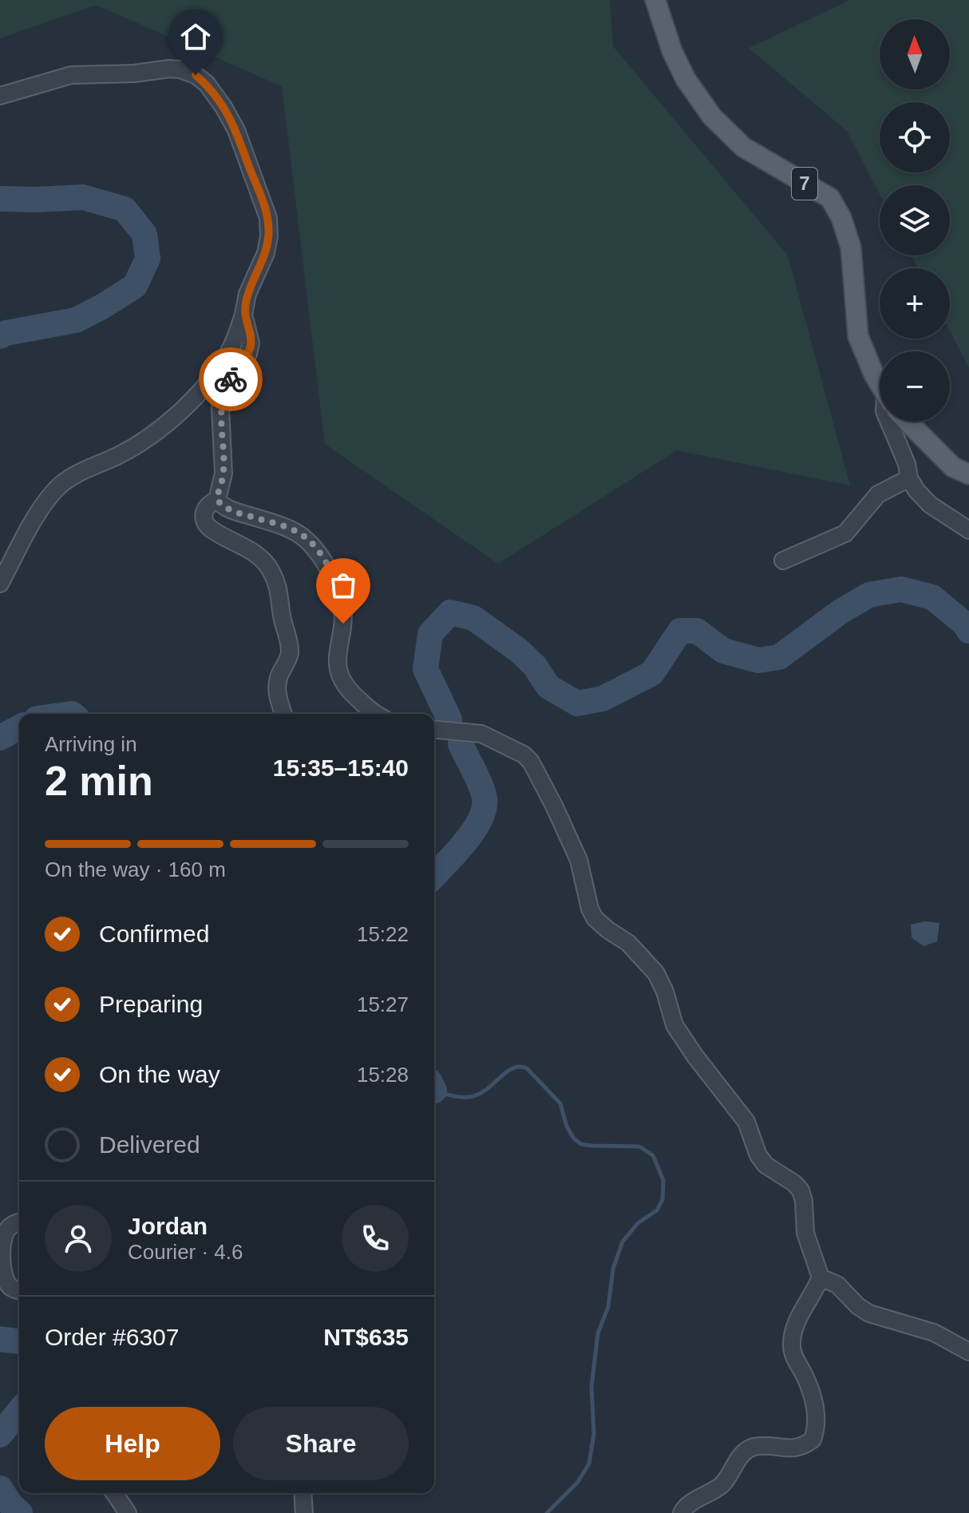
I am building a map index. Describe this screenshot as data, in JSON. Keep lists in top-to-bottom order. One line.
{"streets":{"main road":["7"]},"north":"top","page":{"map_buttons":["+","−"],"heading":["2 min","Arriving in","15:35–15:40"],"panel":["Jordan","Courier · 4.6","Order #6307","NT$635"],"bar":"On the way · 160 m","list":[["Confirmed","15:22"],["Preparing","15:27"],["On the way","15:28"],"Delivered"],"buttons":["Help","Share"]}}
